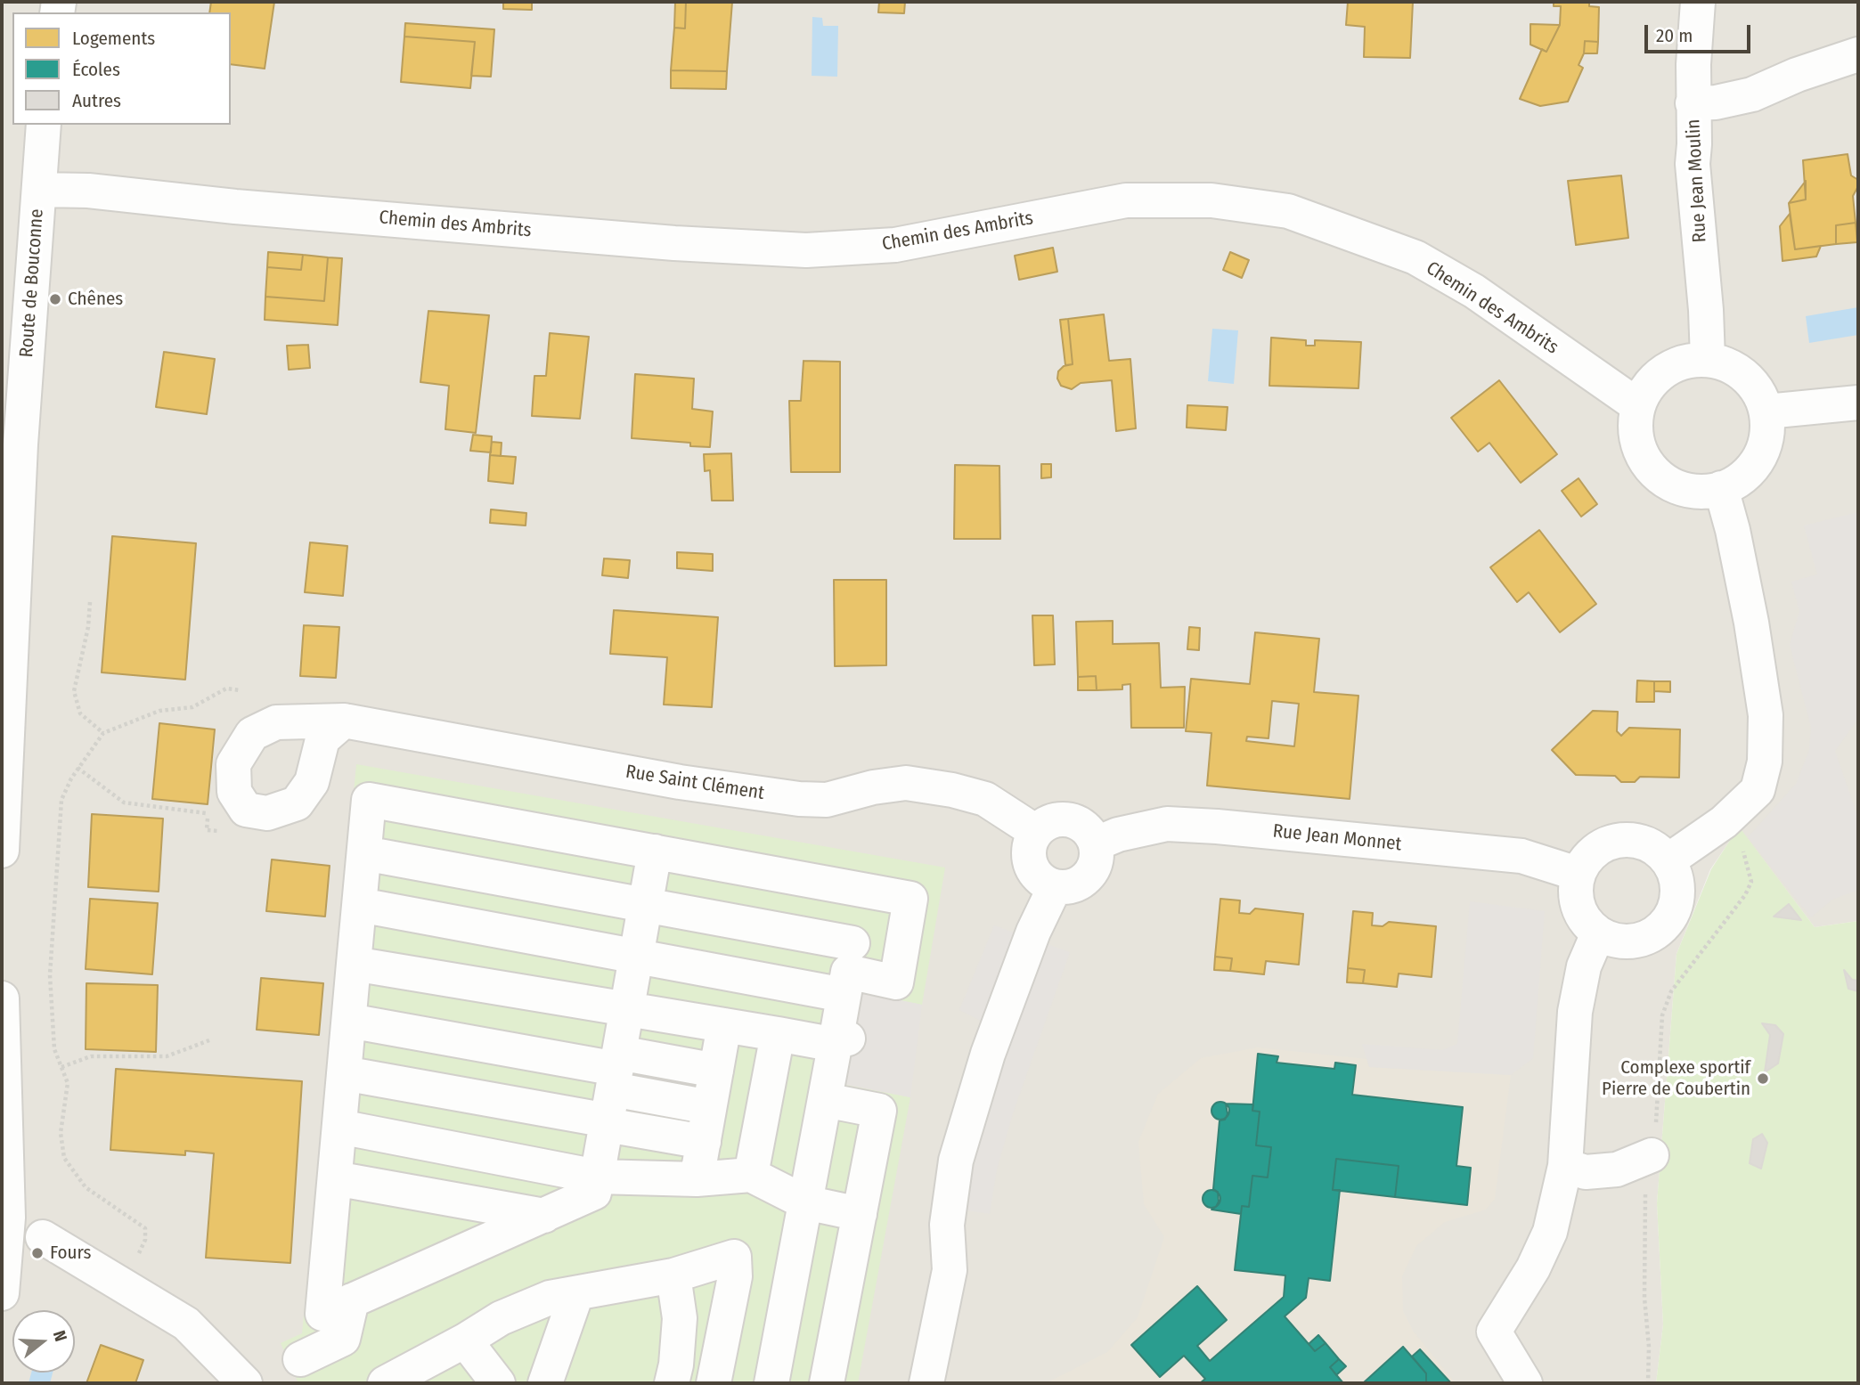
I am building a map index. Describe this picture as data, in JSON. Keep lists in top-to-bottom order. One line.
{"streets":{"street":["Rue Jean Moulin","Chemin des Ambrits","Route de Bouconne","Rue Saint Clément","Rue Jean Monnet"]},"crossings":[["Rue Jean Moulin","Chemin des Ambrits"],["Chemin des Ambrits","Route de Bouconne"],["Rue Saint Clément","Rue Jean Monnet"]],"places":["Chênes","Complexe sportif Pierre de Coubertin","Fours"],"legend":["Logements","Écoles","Autres"],"scale_bar":"20 m","north":"right"}
